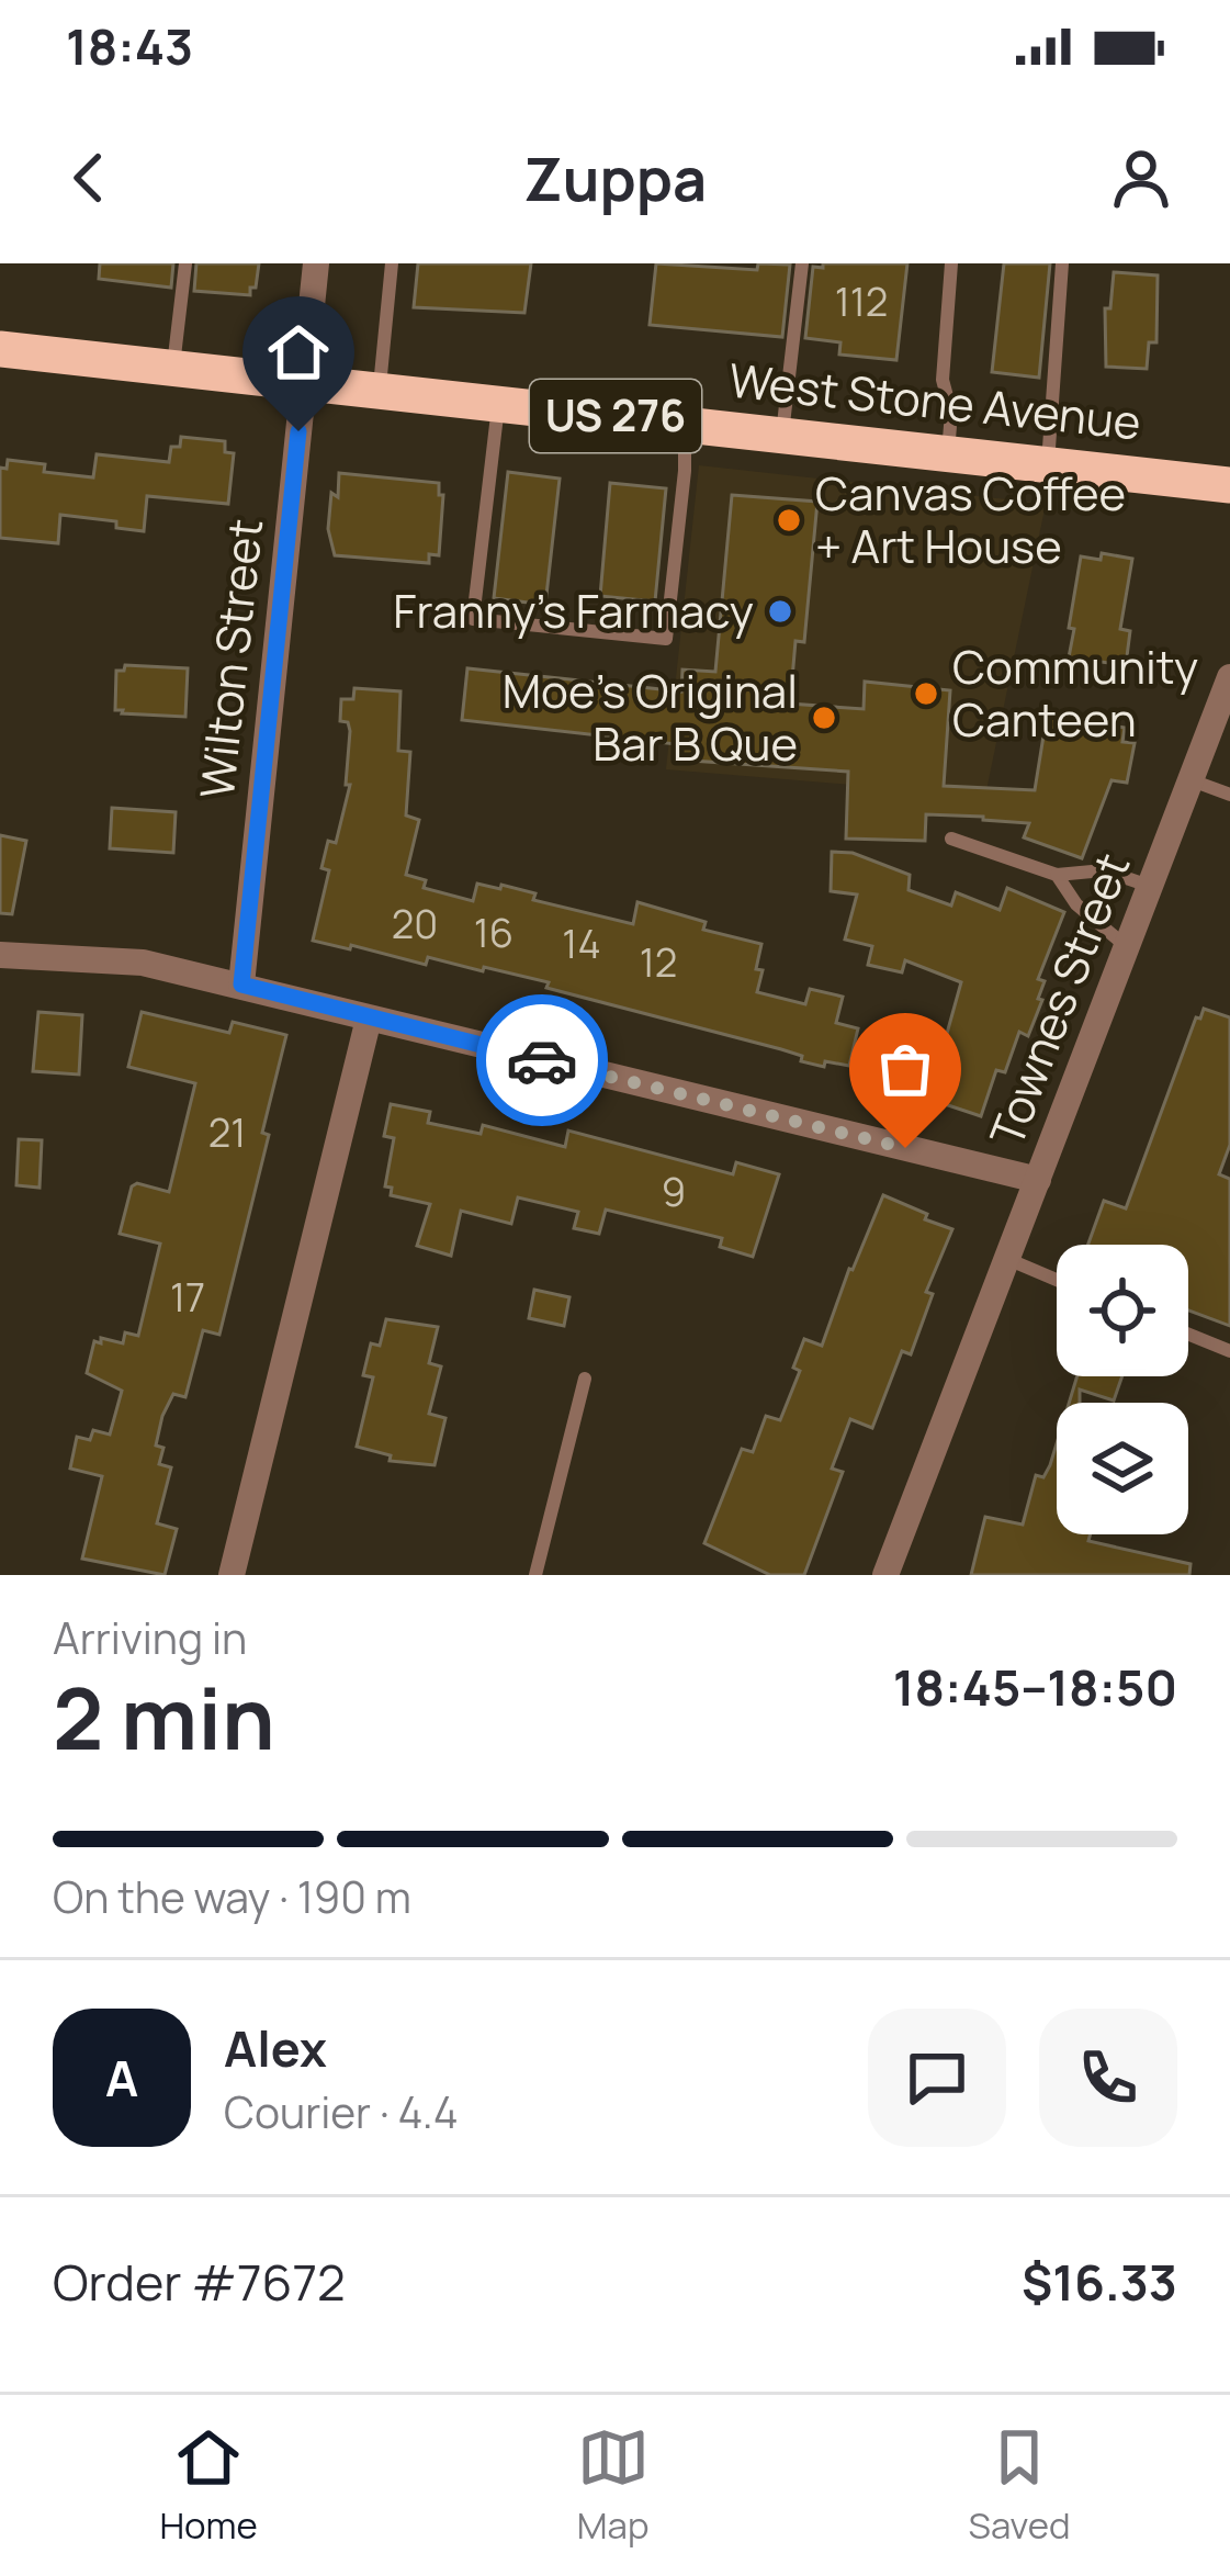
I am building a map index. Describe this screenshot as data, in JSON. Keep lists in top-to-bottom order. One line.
{"streets":{"highway":["West Stone Avenue","US 276"],"street":["Wilton Street","Townes Street"]},"crossings":[["West Stone Avenue","Wilton Street"]],"places":["Canvas Coffee + Art House","Franny's Farmacy","Community Canteen","Moe's Original Bar B Que"],"house_numbers":["112","20","16","14","12","21","9","17"],"page":{"status":"18:43","header":"Zuppa","heading":["2 min","Arriving in","18:45–18:50"],"panel":["Alex","Courier · 4.4","Order #7672","$16.33"],"bar":"On the way · 190 m","round":"A","tabs":["Home","Map","Saved"]}}
